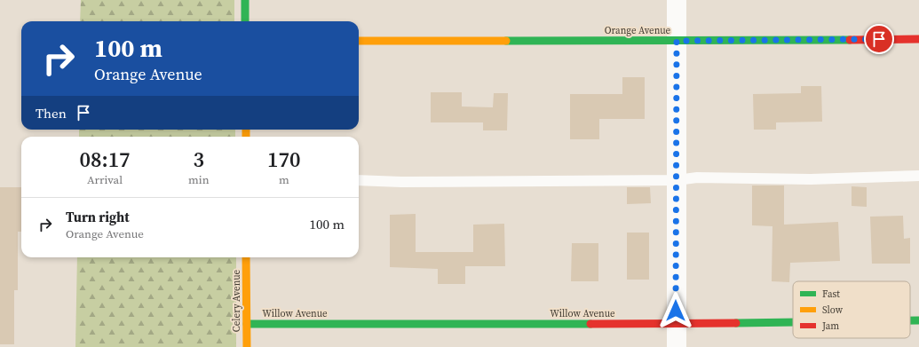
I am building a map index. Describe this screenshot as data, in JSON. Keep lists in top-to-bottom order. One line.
{"streets":{"street":["Orange Avenue","Celery Avenue","Willow Avenue"]},"crossings":[["Celery Avenue","Willow Avenue"]],"legend":["Fast","Slow","Jam"],"page":{"turn":["100 m","Orange Avenue"],"then":"Then","eta":["08:17","Arrival","3","min","170","m"],"list":[{"name":"Turn right","note":"Orange Avenue","value":"100 m"}]}}
